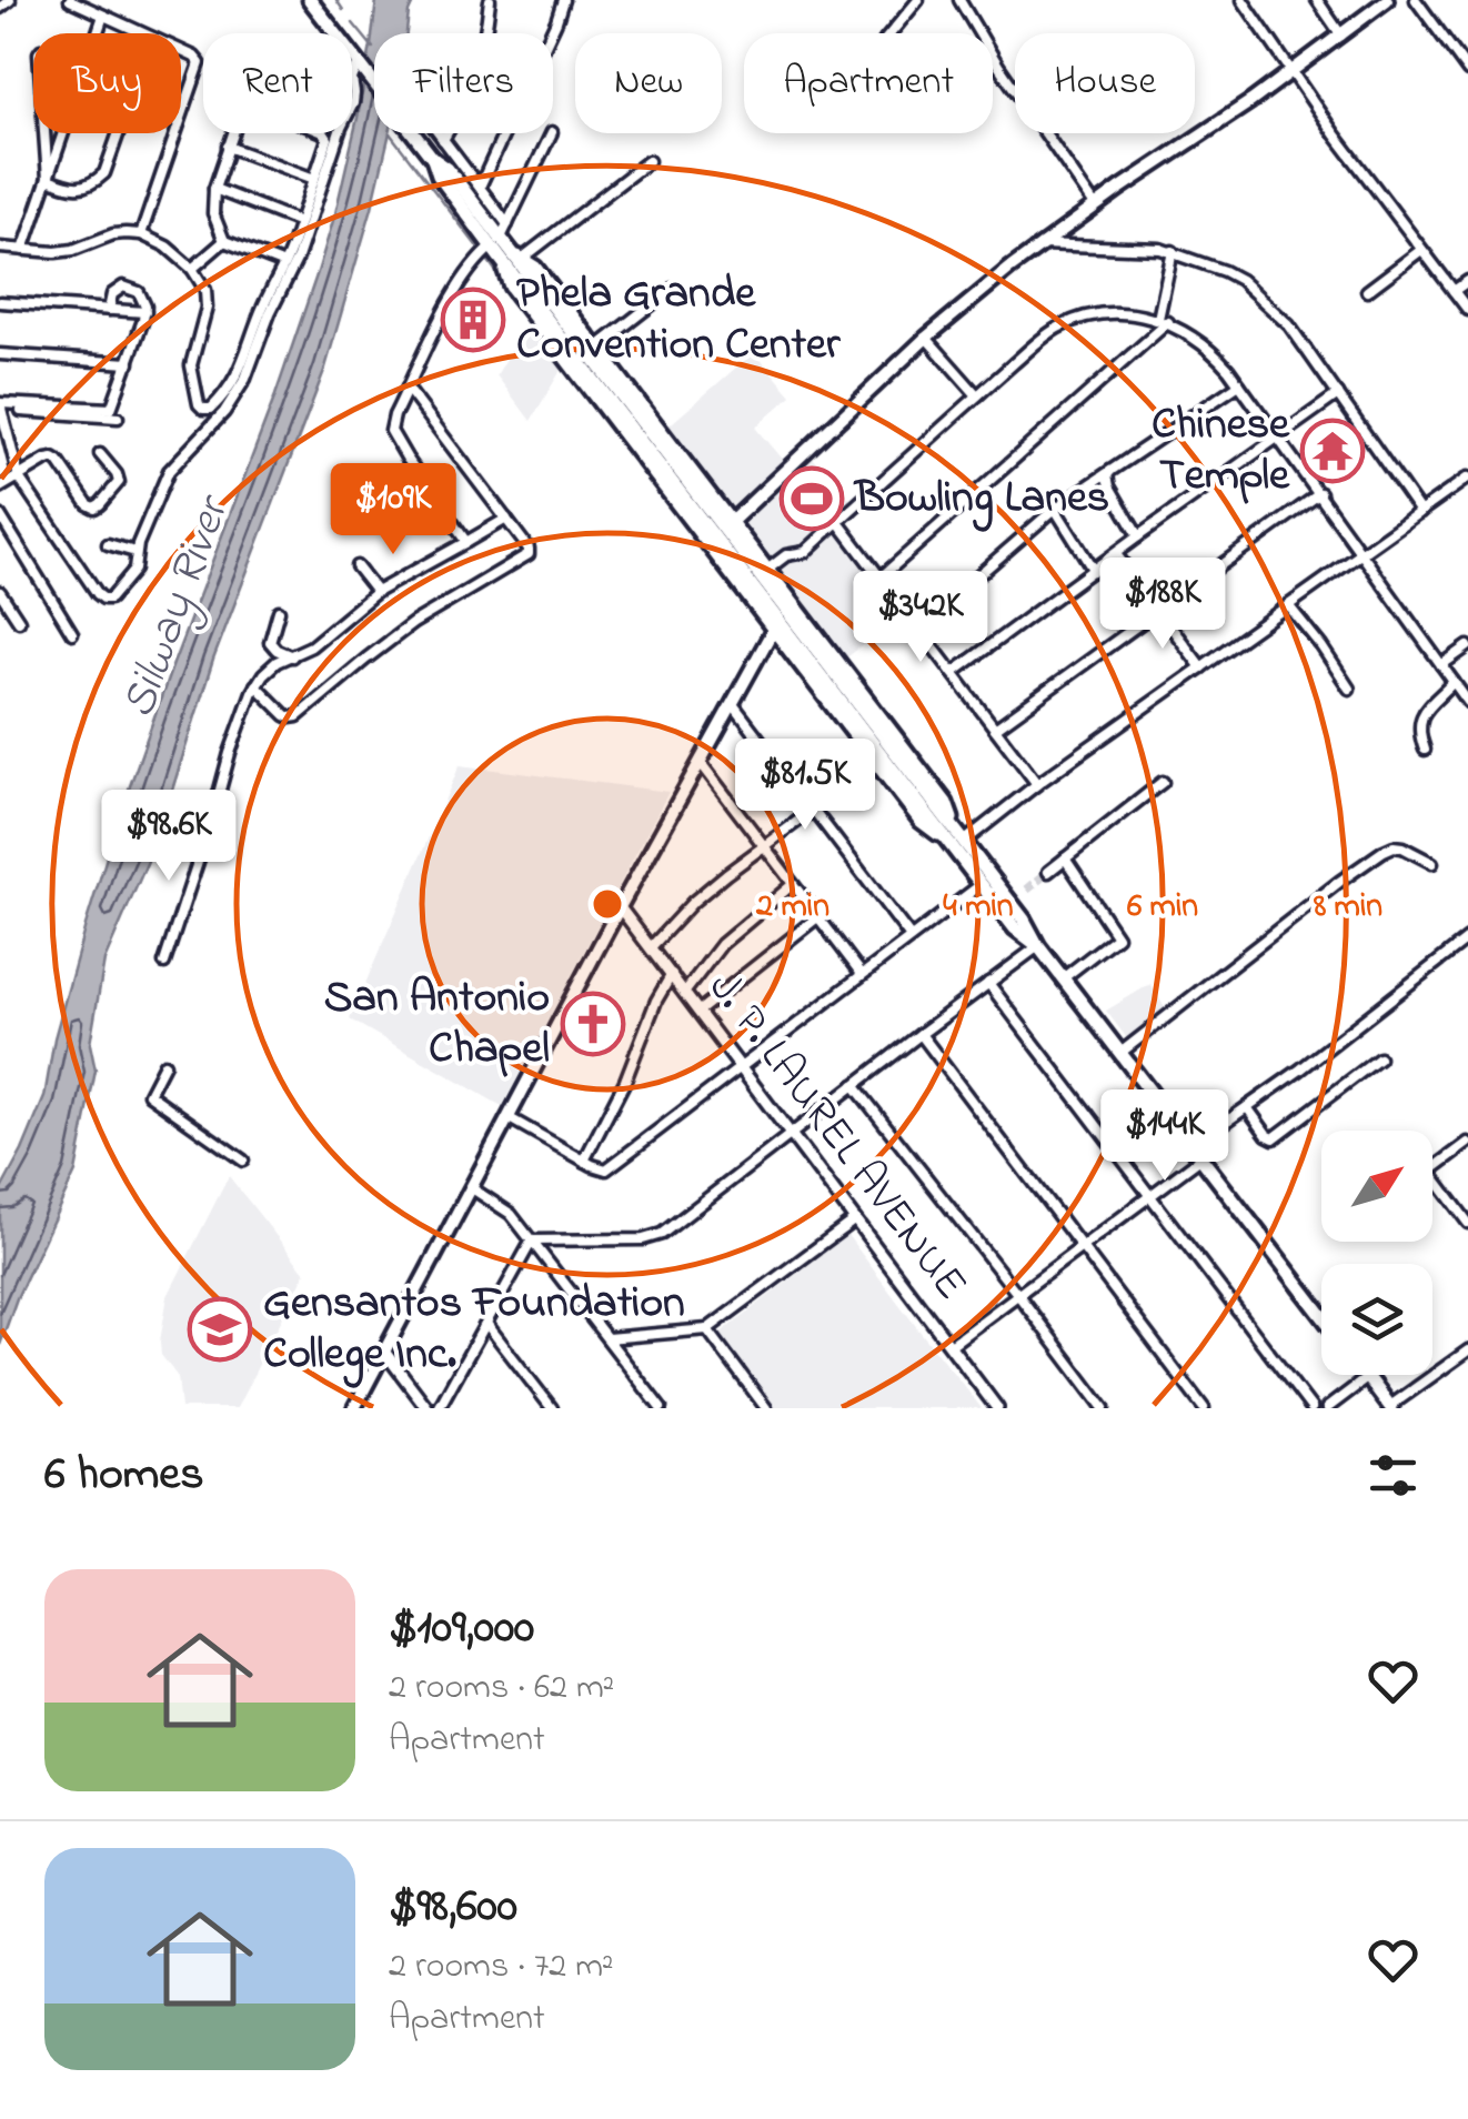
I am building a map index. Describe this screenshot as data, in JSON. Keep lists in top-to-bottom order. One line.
{"streets":{"street":["J. P. LAUREL AVENUE"]},"water":["Silway River"],"places":{"building":["Phela Grande Convention Center"],"temple":["Chinese Temple"],"sports":["Bowling Lanes"],"church":["San Antonio Chapel"],"school or university":["Gensantos Foundation College Inc."]},"north":"top right","page":{"chip":["Buy","Rent","Filters","New","Apartment","House"],"price":["$109K","$188K","$342K","$81.5K","$98.6K","$144K"],"heading":"6 homes","list":[{"name":"$109,000","note":"2 rooms · 62 m² · Apartment"},{"name":"$98,600","note":"2 rooms · 72 m² · Apartment"}]},"rings":["2 min","4 min","6 min","8 min"]}
